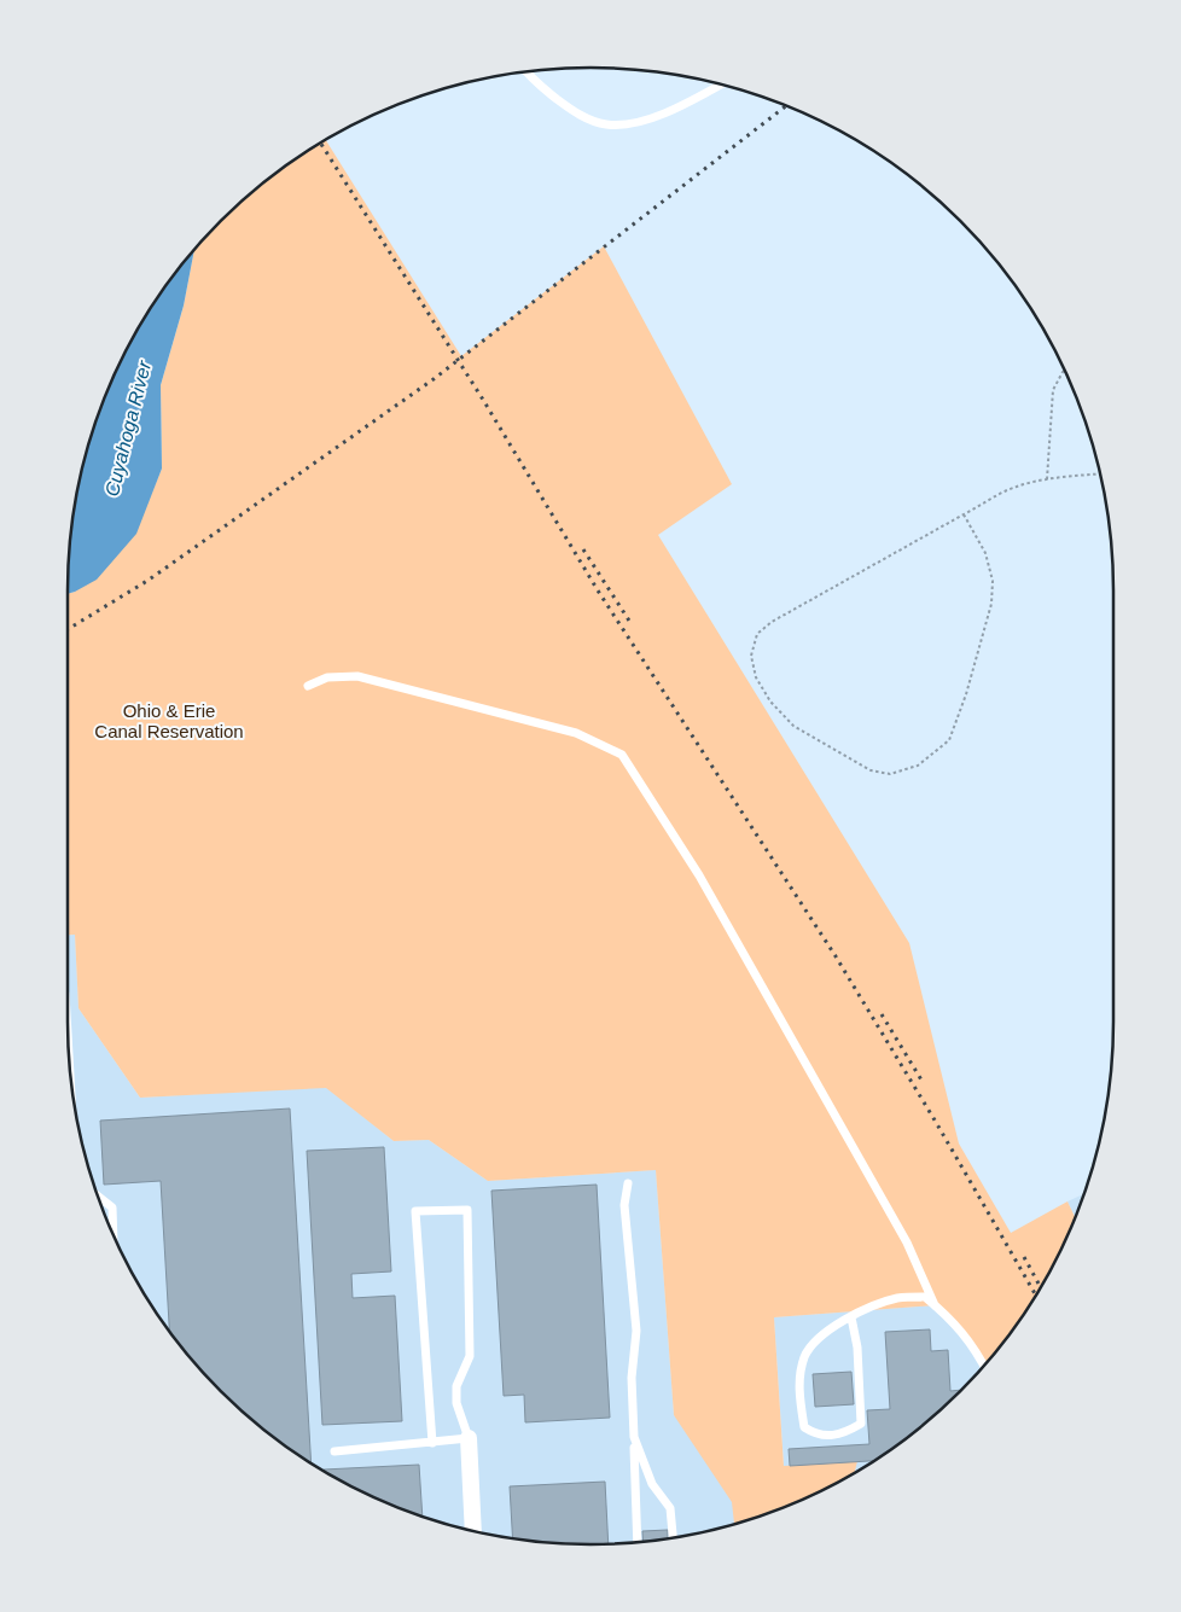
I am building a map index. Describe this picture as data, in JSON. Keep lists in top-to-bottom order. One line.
{"water":["Cuyahoga River"],"parks":["Ohio & Erie Canal Reservation"]}
